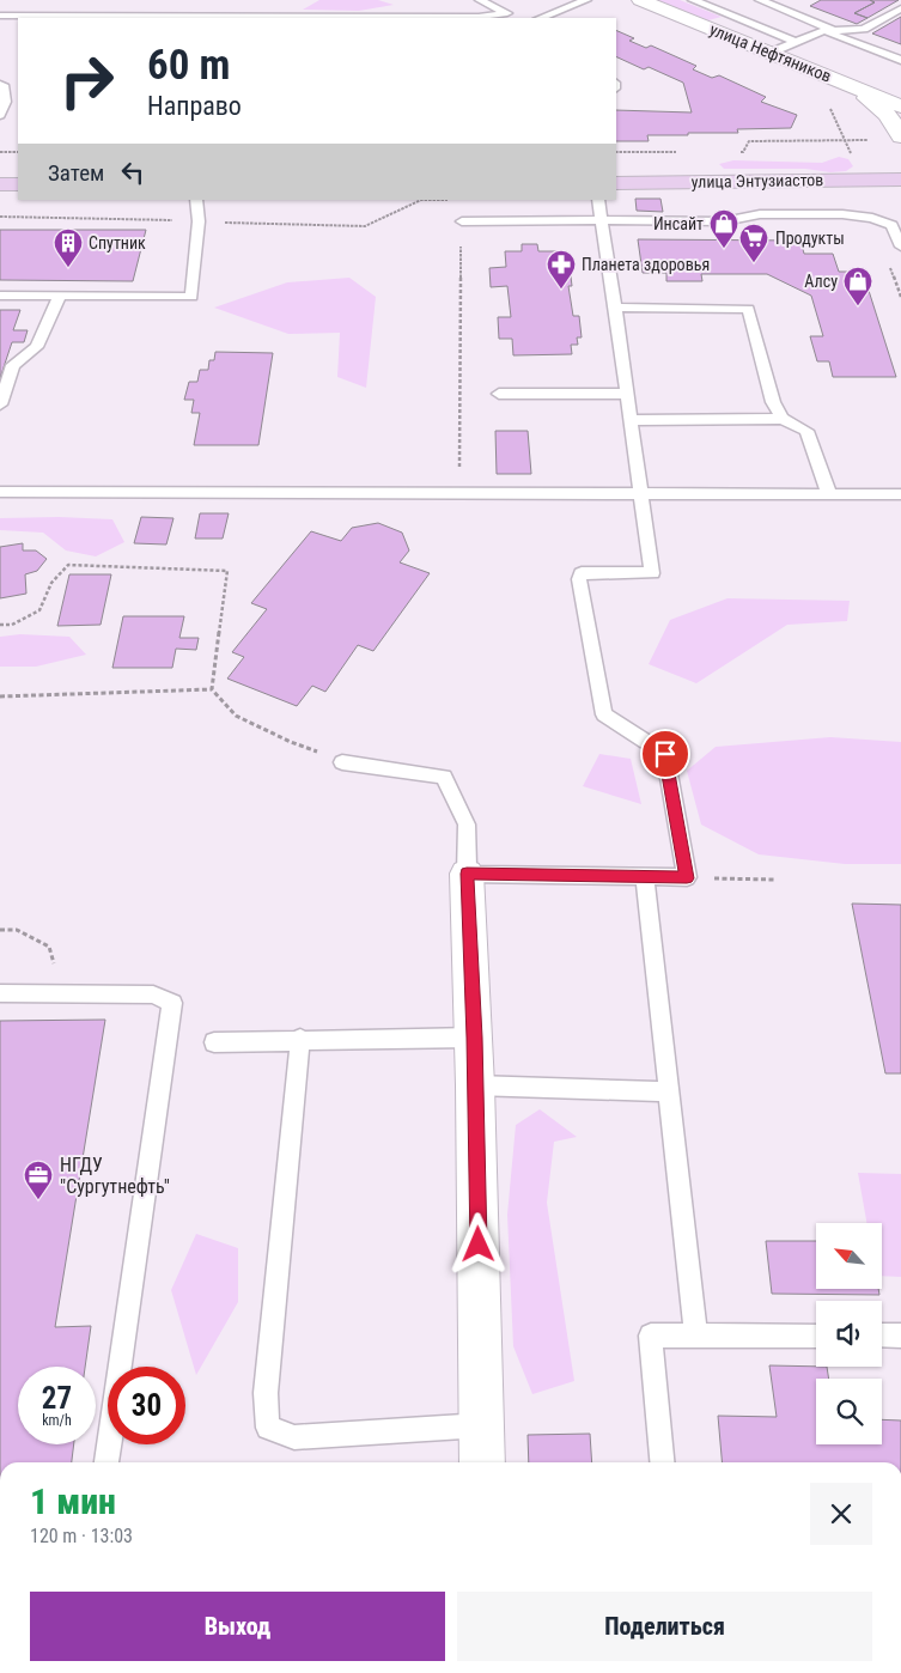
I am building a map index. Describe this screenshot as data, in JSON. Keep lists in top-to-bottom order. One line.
{"streets":{"main road":["улица Энтузиастов"],"street":["улица Нефтяников"]},"places":{"shop":["Инсайт","Алсу"],"supermarket":["Продукты"],"building":["Спутник"],"pharmacy":["Планета здоровья"],"office":["НГДУ \"Сургутнефть\""]},"north":"top left","page":{"turn":["60 m","Направо"],"then":"Затем","speed":"27 km/h","limit":"30","heading":["1 мин","120 m · 13:03"],"buttons":["Выход","Поделиться"]}}
